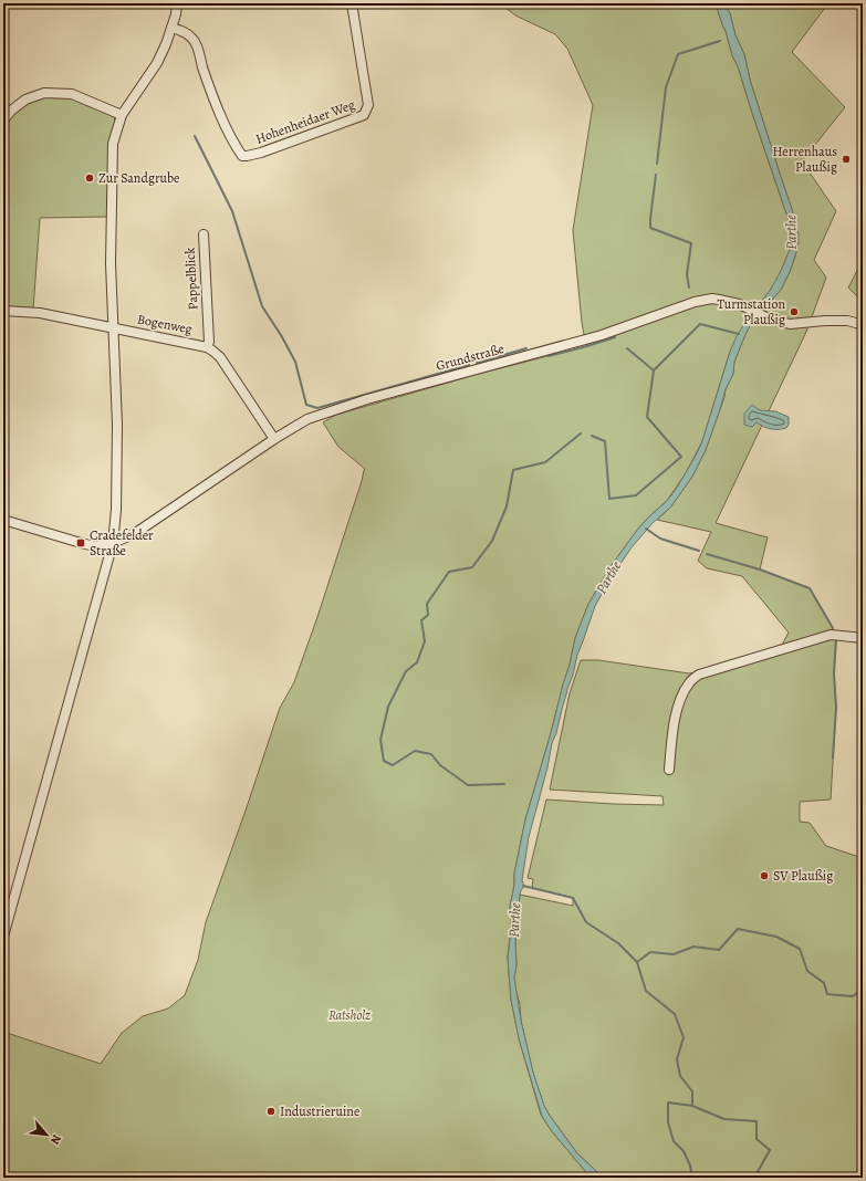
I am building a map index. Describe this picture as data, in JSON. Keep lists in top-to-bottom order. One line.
{"streets":{"street":["Hohenheidaer Weg","Pappelblick","Bogenweg","Grundstraße"]},"crossings":[["Pappelblick","Bogenweg"],["Bogenweg","Grundstraße"]],"water":["Parthe"],"parks":["Ratsholz"],"places":{"other":["Herrenhaus Plaußig","Zur Sandgrube","Turmstation Plaußig","SV Plaußig","Industrieruine"],"transit":["Cradefelder Straße"]},"north":"bottom right"}
